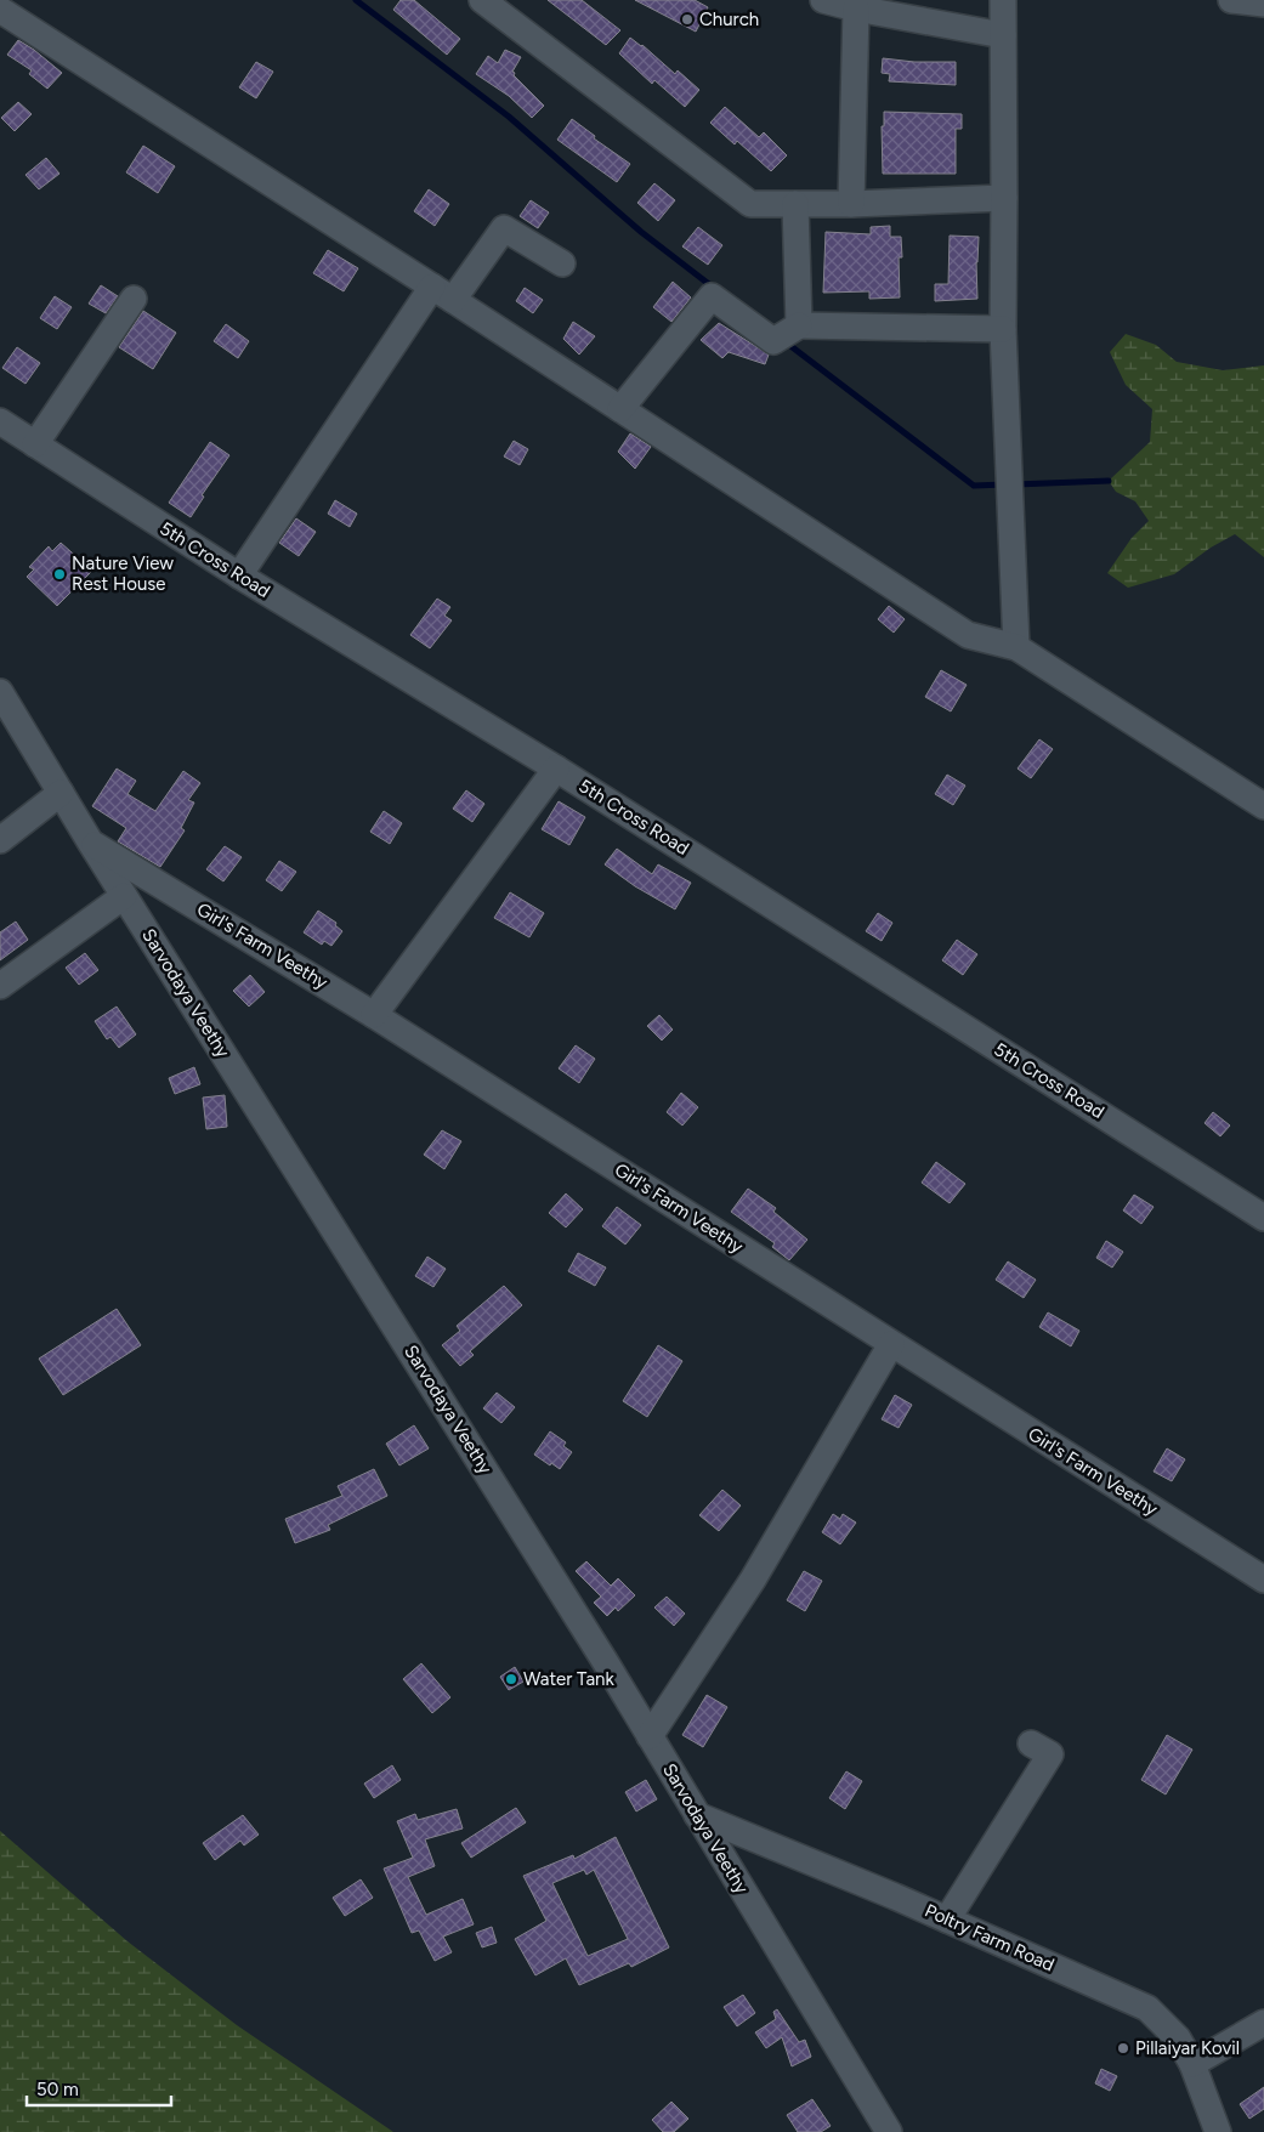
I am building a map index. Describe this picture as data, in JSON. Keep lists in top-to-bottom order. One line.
{"streets":{"street":["5th Cross Road","Girl's Farm Veethy","Sarvodaya Veethy","Poltry Farm Road"]},"crossings":[["Girl's Farm Veethy","Sarvodaya Veethy"],["Sarvodaya Veethy","Poltry Farm Road"]],"places":["Church","Nature View Rest House","Water Tank","Pillaiyar Kovil"],"scale_bar":"50 m"}
